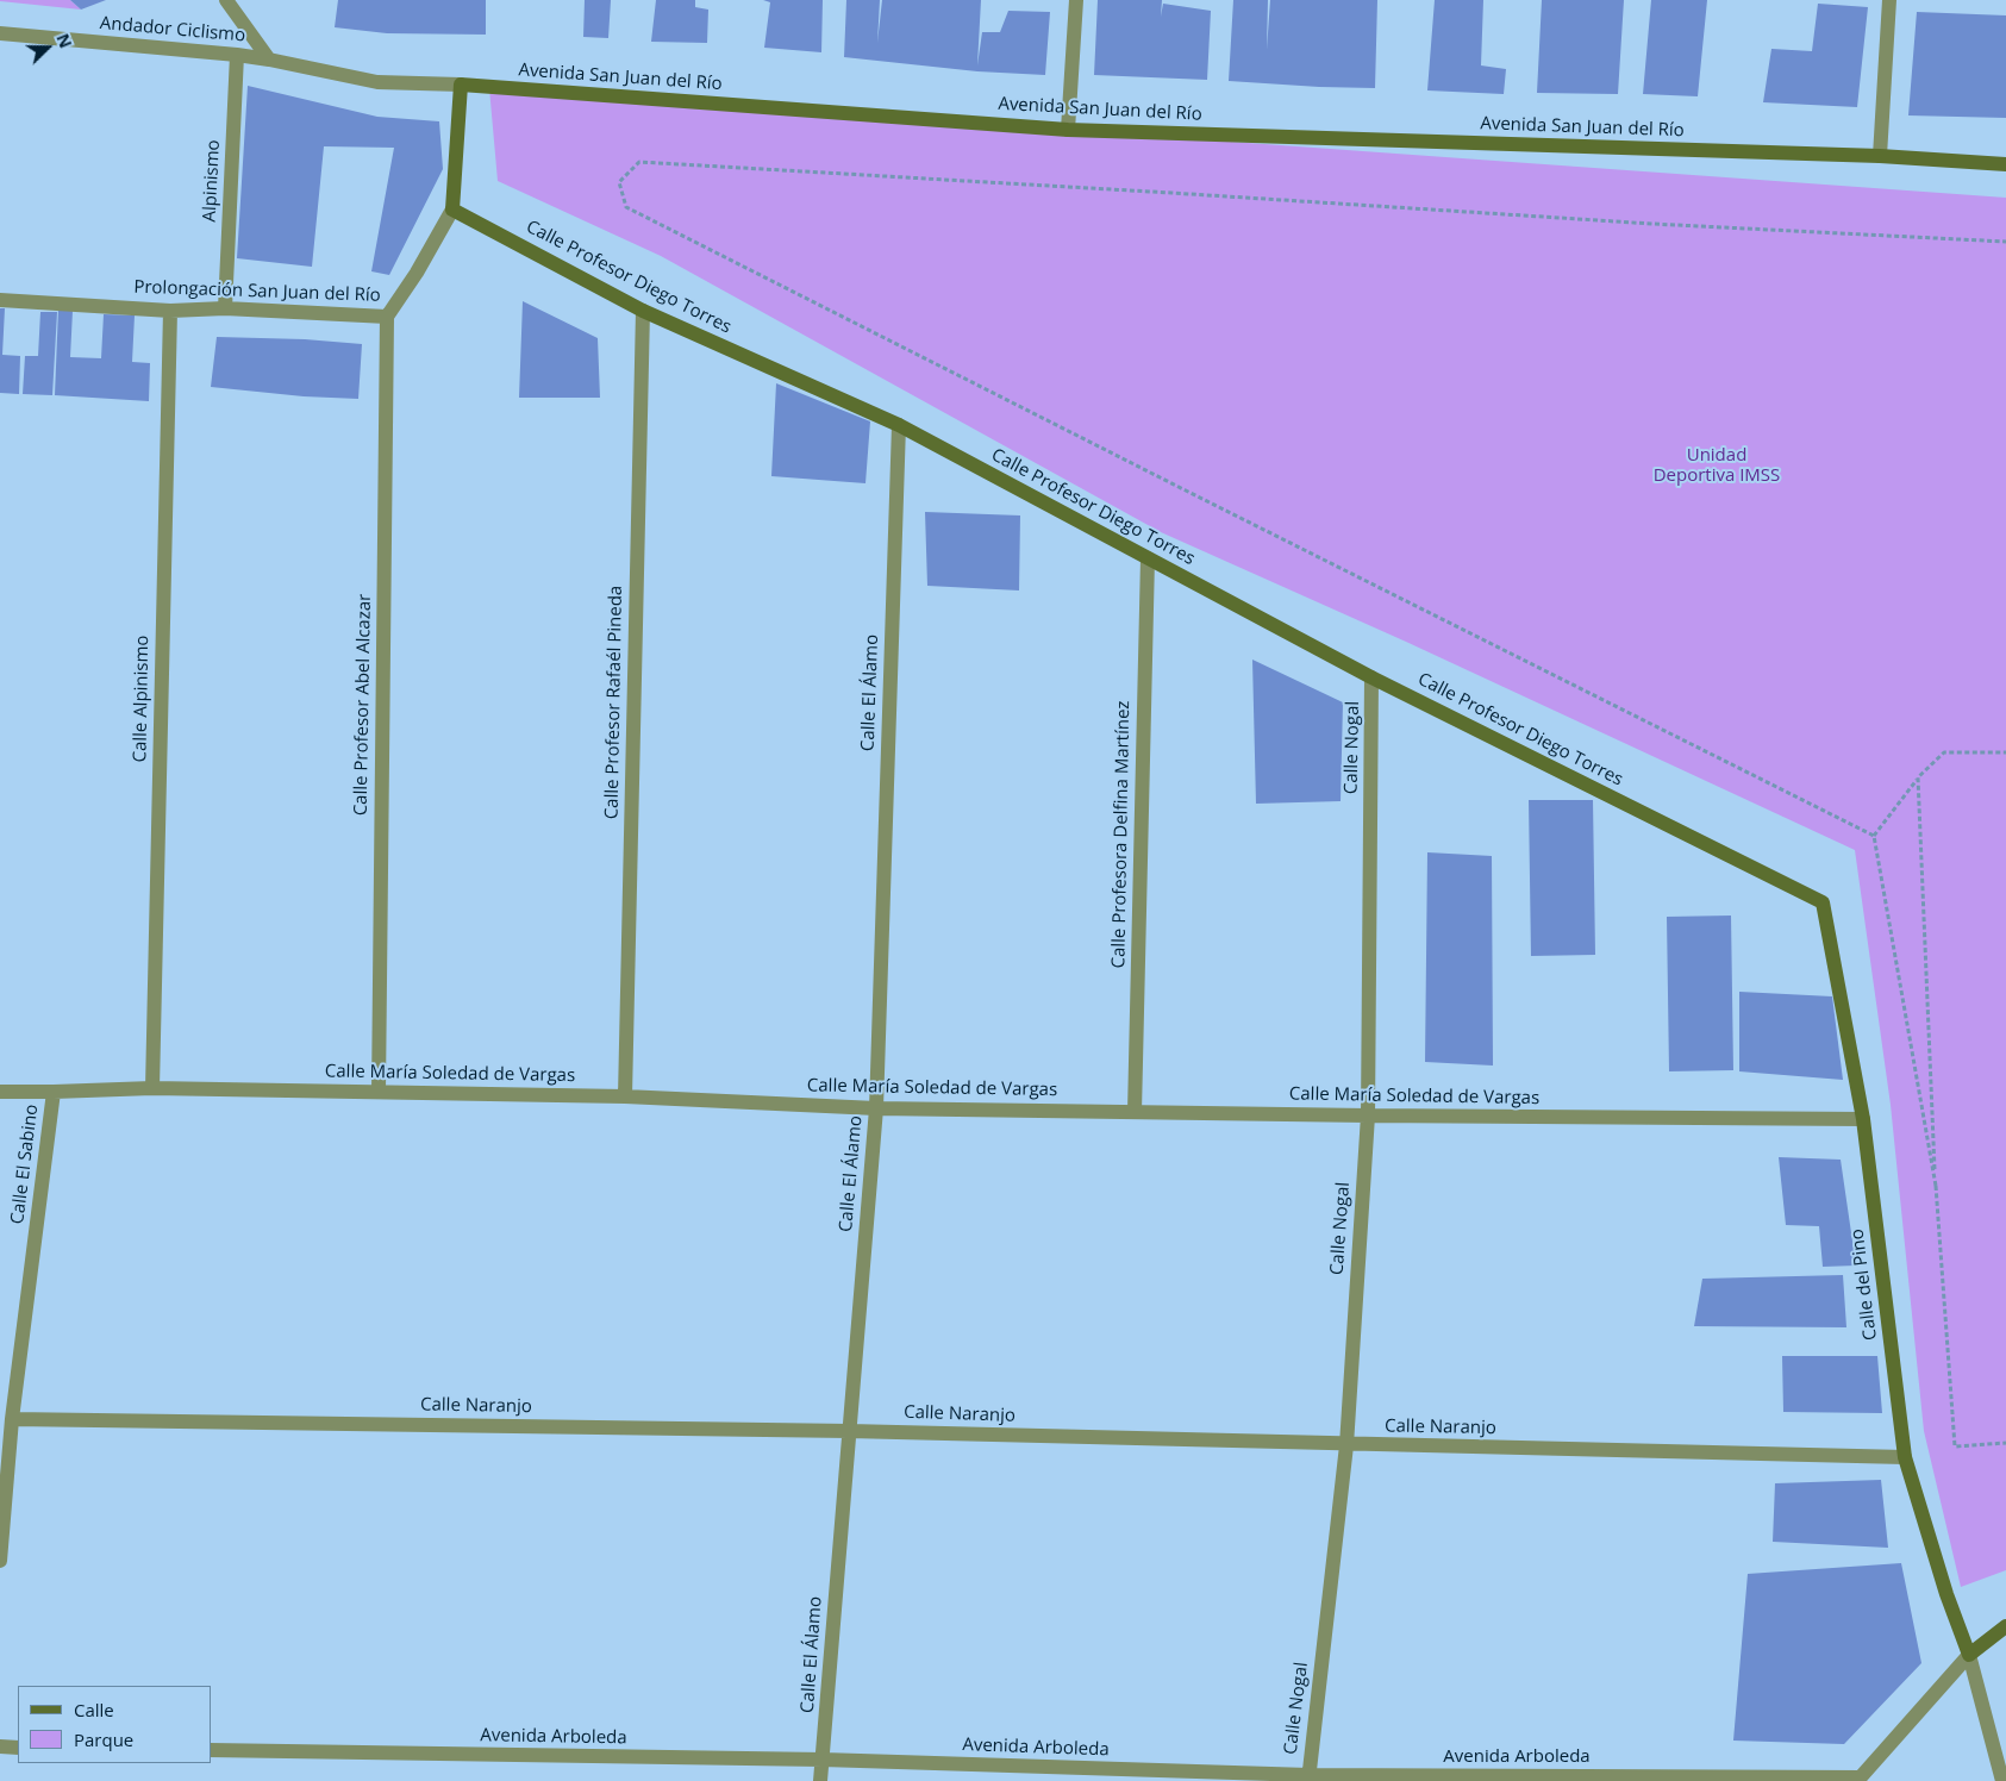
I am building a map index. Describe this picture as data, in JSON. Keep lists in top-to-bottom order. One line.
{"streets":{"street":["Andador Ciclismo","Avenida San Juan del Río","Alpinismo","Calle Profesor Diego Torres","Prolongación San Juan del Río","Calle El Álamo","Calle Alpinismo","Calle Profesor Rafaél Pineda","Calle Profesor Abel Alcazar","Calle Nogal","Calle Profesora Delfina Martínez","Calle María Soledad de Vargas","Calle El Sabino","Calle del Pino","Calle Naranjo","Avenida Arboleda"]},"crossings":[["Andador Ciclismo","Avenida San Juan del Río"],["Andador Ciclismo","Alpinismo"],["Alpinismo","Prolongación San Juan del Río"],["Calle Profesor Diego Torres","Prolongación San Juan del Río"],["Calle Profesor Diego Torres","Calle El Álamo"],["Calle Profesor Diego Torres","Calle Profesor Rafaél Pineda"],["Calle Profesor Diego Torres","Calle Nogal"],["Calle Profesor Diego Torres","Calle Profesora Delfina Martínez"],["Calle Profesor Diego Torres","Calle del Pino"],["Prolongación San Juan del Río","Calle Alpinismo"],["Prolongación San Juan del Río","Calle Profesor Abel Alcazar"],["Calle El Álamo","Calle María Soledad de Vargas"],["Calle El Álamo","Calle Naranjo"],["Calle El Álamo","Avenida Arboleda"],["Calle Alpinismo","Calle María Soledad de Vargas"],["Calle Profesor Rafaél Pineda","Calle María Soledad de Vargas"],["Calle Profesor Abel Alcazar","Calle María Soledad de Vargas"],["Calle Nogal","Calle María Soledad de Vargas"],["Calle Nogal","Calle Naranjo"],["Calle Nogal","Avenida Arboleda"],["Calle Profesora Delfina Martínez","Calle María Soledad de Vargas"],["Calle María Soledad de Vargas","Calle El Sabino"],["Calle María Soledad de Vargas","Calle del Pino"],["Calle El Sabino","Calle Naranjo"],["Calle del Pino","Calle Naranjo"]],"parks":["Unidad Deportiva IMSS"],"legend":["Calle","Parque"],"north":"right"}
